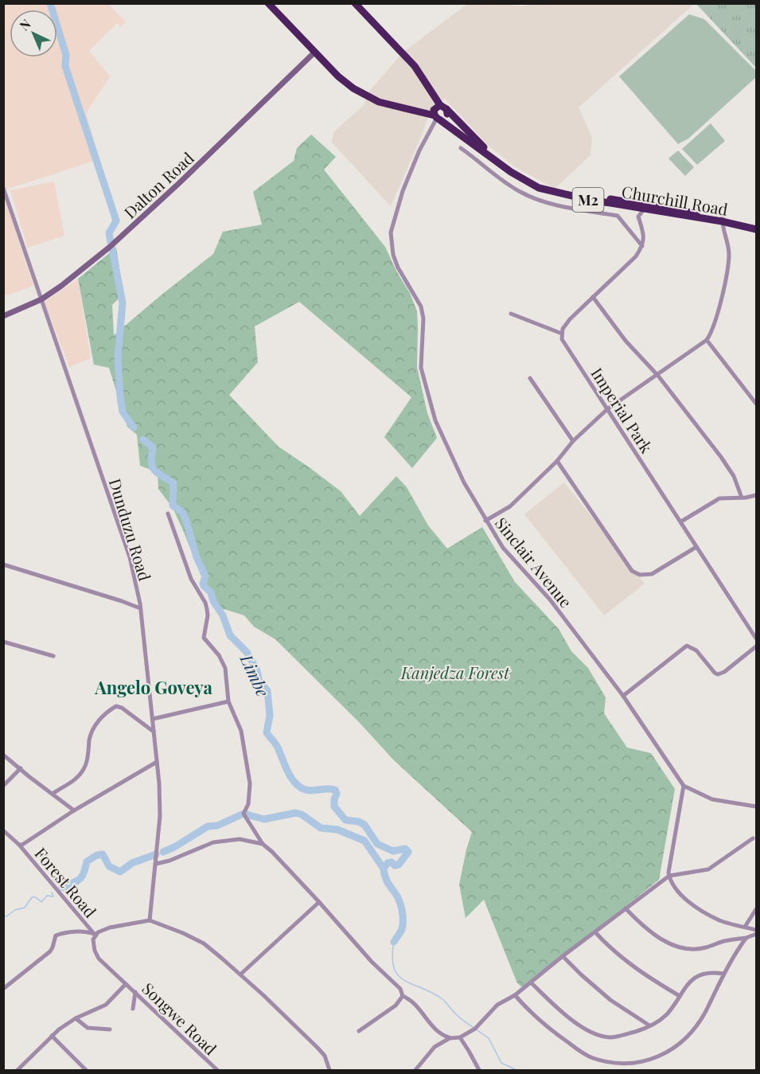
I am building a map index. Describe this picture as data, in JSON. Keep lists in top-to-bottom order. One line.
{"streets":{"highway":["M2","Churchill Road"],"main road":["Dalton Road"],"street":["Imperial Park","Dunduzu Road","Sinclair Avenue","Forest Road","Songwe Road"]},"crossings":[["Dalton Road","M2"],["Dalton Road","Dunduzu Road"],["M2","Churchill Road"],["M2","Sinclair Avenue"],["Churchill Road","Sinclair Avenue"],["Forest Road","Songwe Road"]],"districts":["Angelo Goveya"],"water":["Limbe"],"parks":["Kanjedza Forest"],"north":"top left"}
